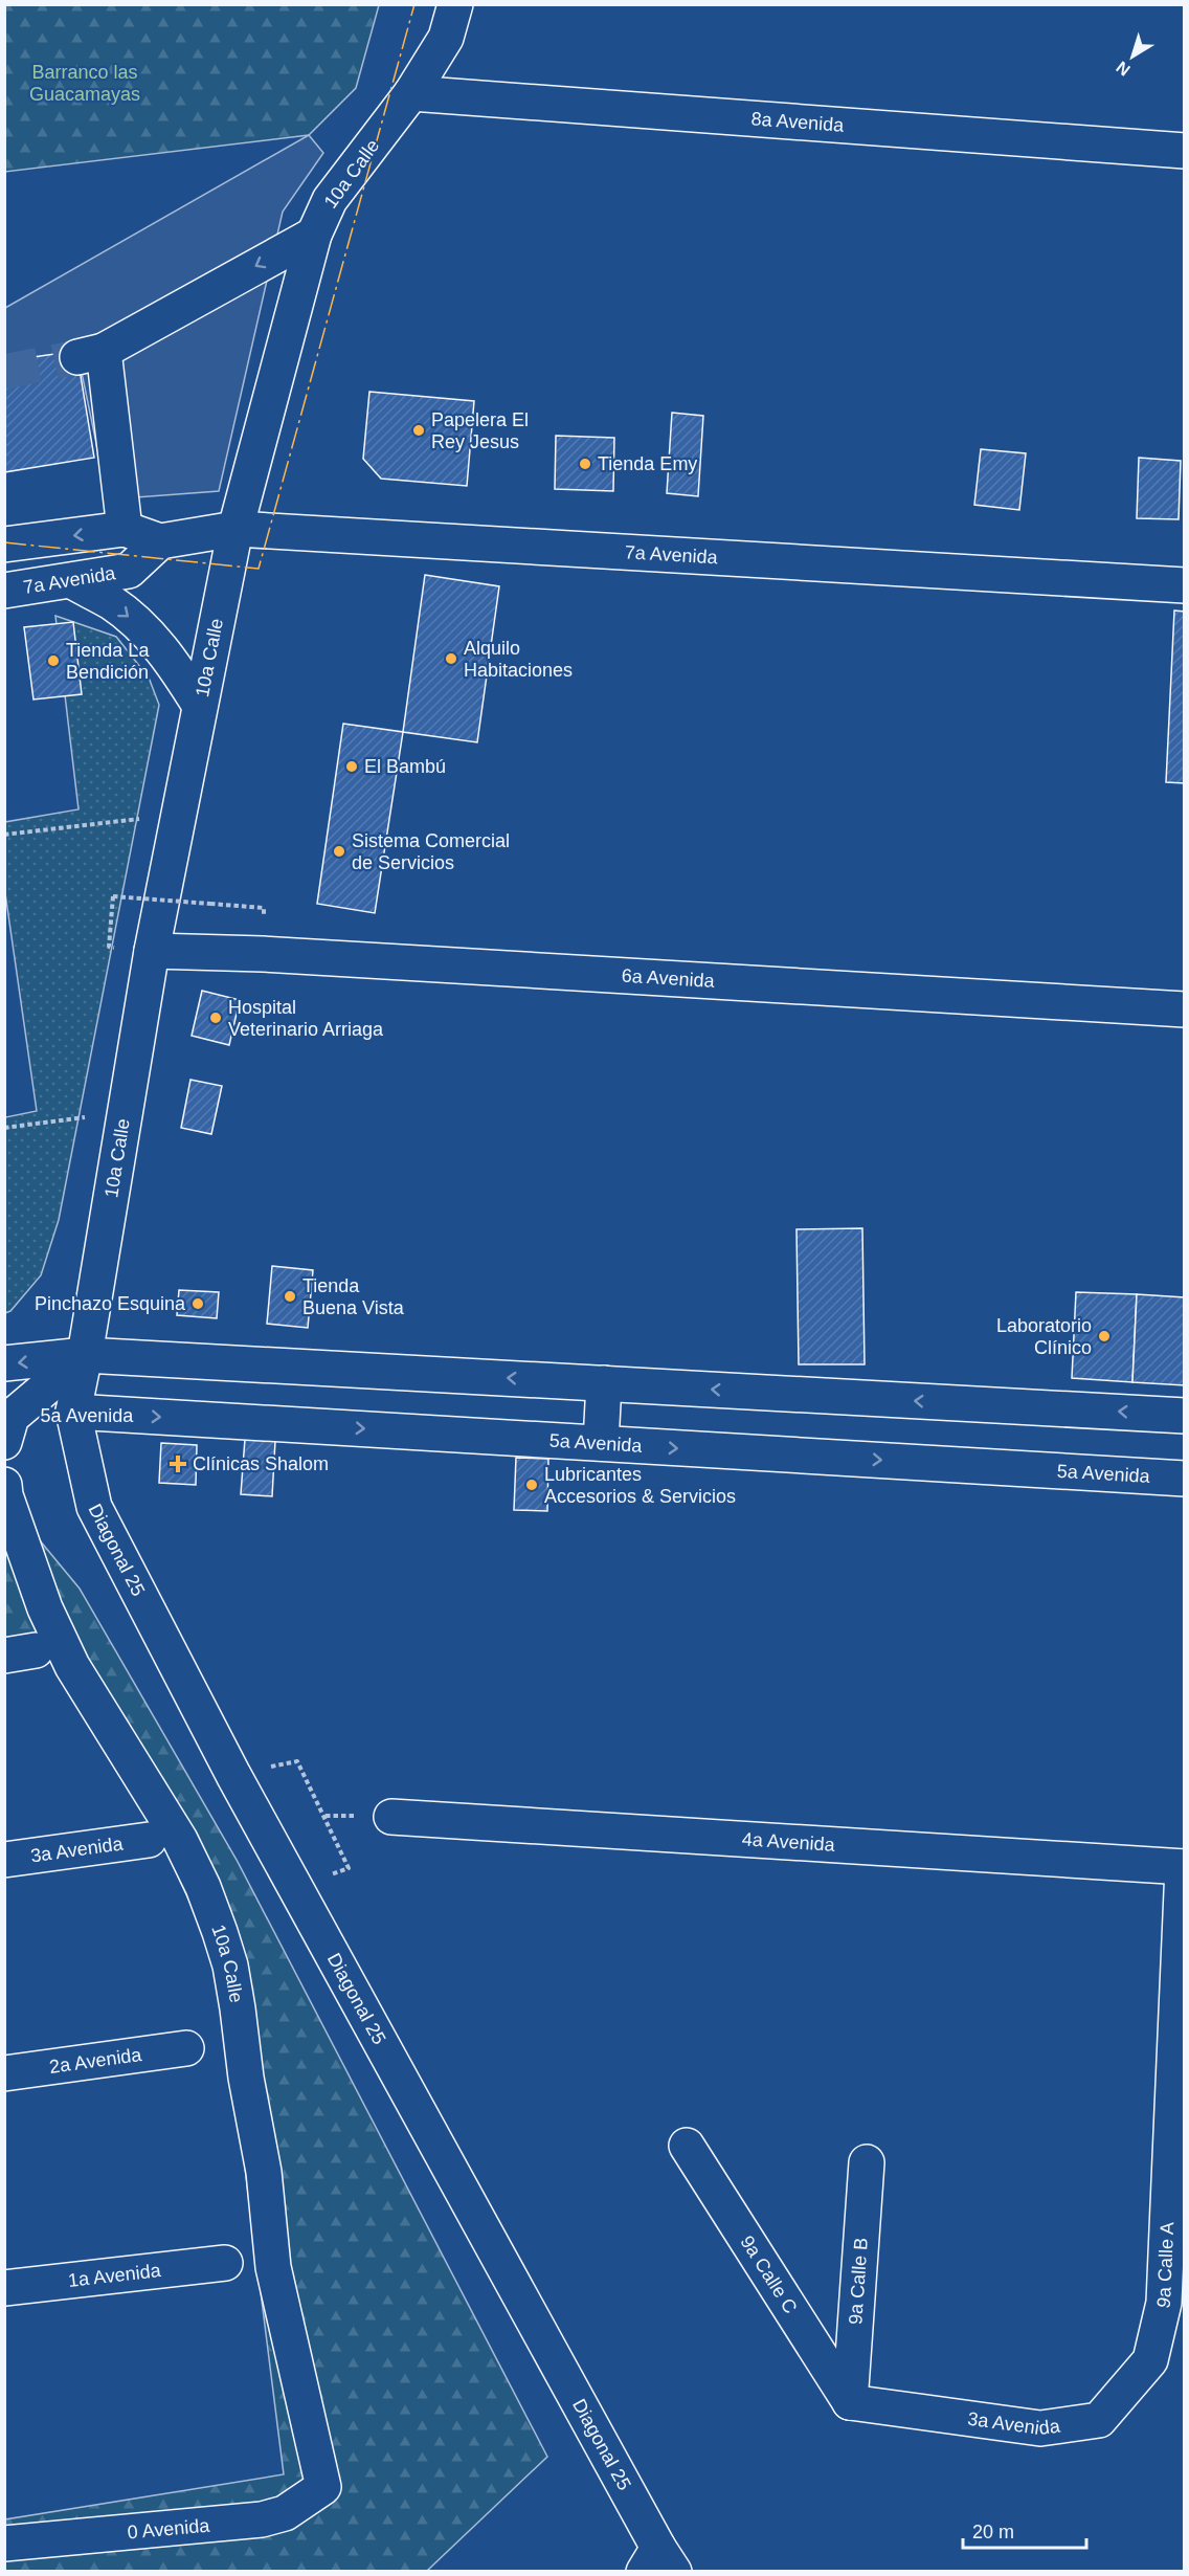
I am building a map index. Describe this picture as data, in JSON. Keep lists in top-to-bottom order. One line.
{"streets":{"street":["8a Avenida","10a Calle","7a Avenida","6a Avenida","5a Avenida","Diagonal 25","4a Avenida","3a Avenida","2a Avenida","9a Calle A","9a Calle C","1a Avenida","9a Calle B","0 Avenida"]},"crossings":[["8a Avenida","10a Calle"],["10a Calle","7a Avenida"],["10a Calle","6a Avenida"],["10a Calle","5a Avenida"],["10a Calle","Diagonal 25"],["10a Calle","0 Avenida"],["5a Avenida","Diagonal 25"],["4a Avenida","9a Calle A"],["3a Avenida","9a Calle A"],["3a Avenida","9a Calle C"],["3a Avenida","9a Calle B"],["9a Calle C","9a Calle B"]],"parks":["Barranco las Guacamayas"],"places":{"other":["Papelera El Rey Jesus","Tienda Emy","Alquilo Habitaciones","Tienda La Bendición","El Bambú","Sistema Comercial de Servicios","Hospital Veterinario Arriaga","Tienda Buena Vista","Pinchazo Esquina","Laboratorio Clínico","Lubricantes Accesorios & Servicios"],"health":["Clínicas Shalom"]},"scale_bar":"20 m","north":"bottom left"}
